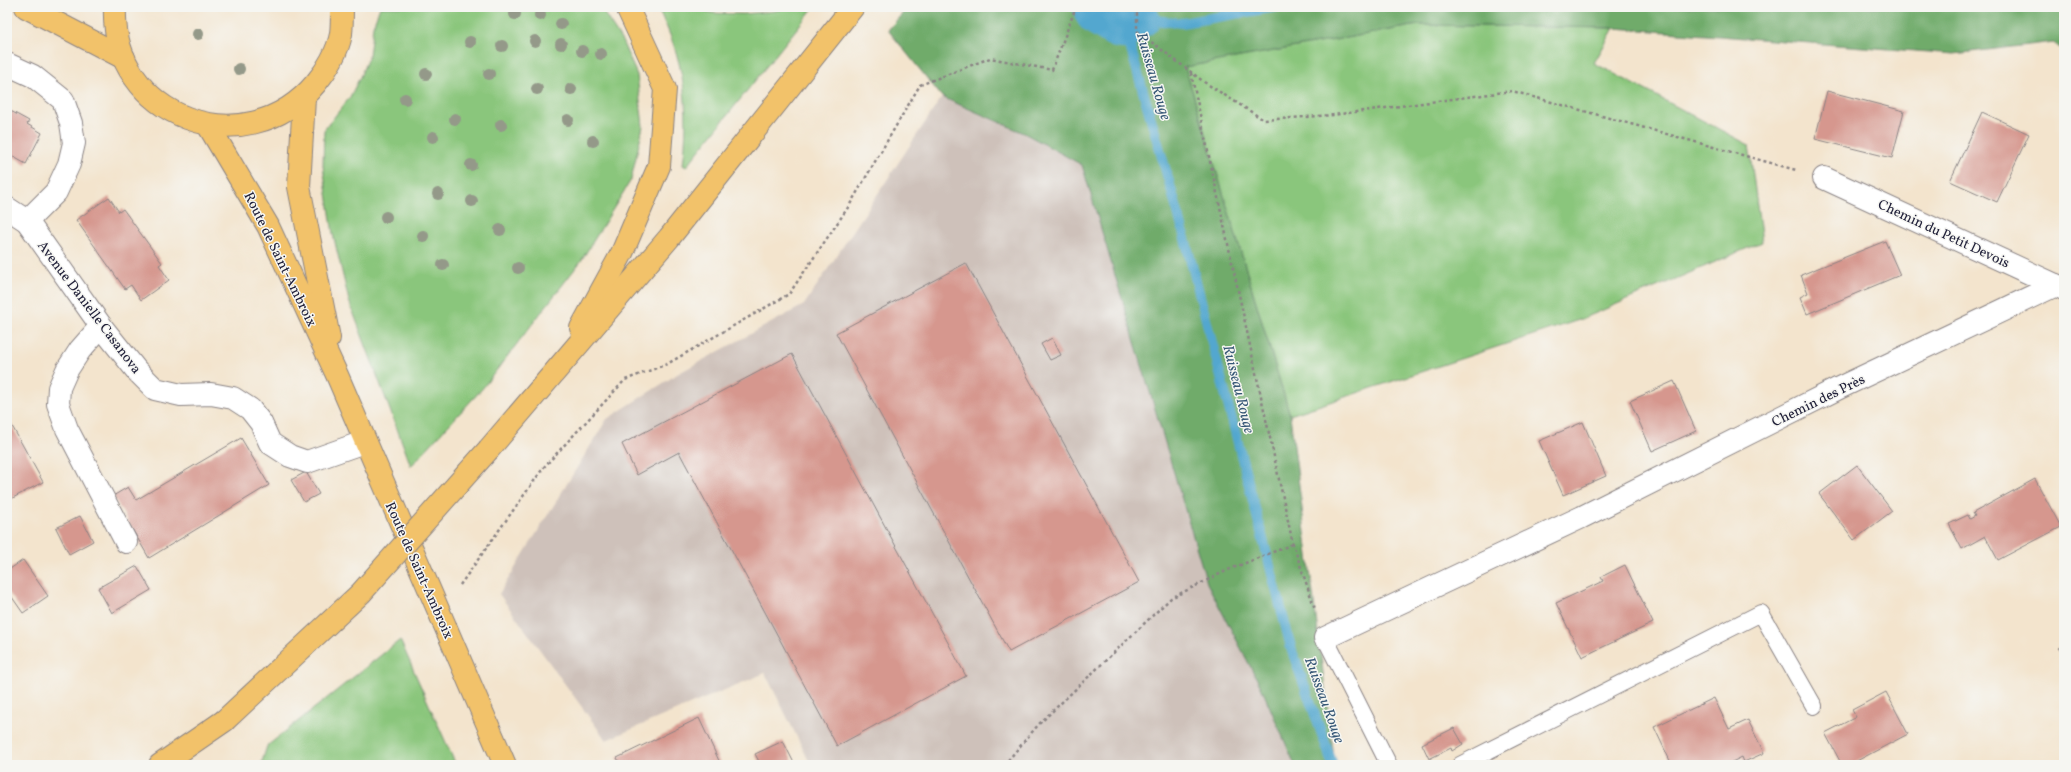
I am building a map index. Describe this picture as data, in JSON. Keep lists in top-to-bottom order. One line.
{"streets":{"main road":["Route de Saint-Ambroix"],"street":["Chemin du Petit Devois","Avenue Danielle Casanova","Chemin des Près"]},"crossings":[["Chemin du Petit Devois","Chemin des Près"],["Route de Saint-Ambroix","Avenue Danielle Casanova"]],"water":["Ruisseau Rouge"]}
